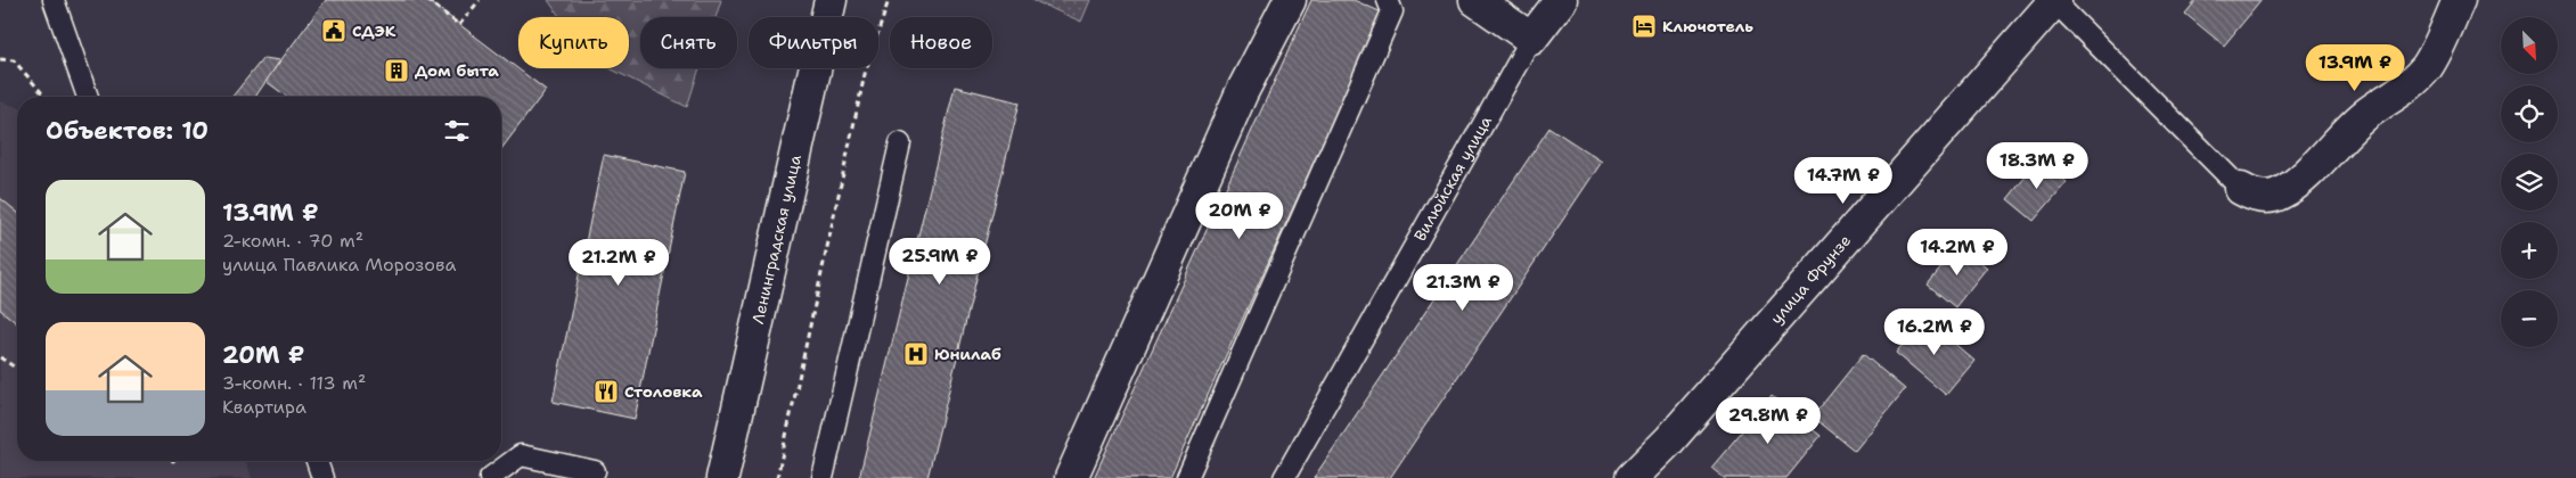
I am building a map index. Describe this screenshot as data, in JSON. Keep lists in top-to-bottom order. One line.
{"streets":{"street":["Вилюйская улица","Ленинградская улица","улица Фрунзе"]},"places":{"hotel":["Ключотель"],"public building":["СДЭК"],"building":["Дом быта"],"hospital":["Юнилаб"],"restaurant":["Столовка"]},"north":"bottom right","page":{"map_buttons":["+","−"],"chip":["Купить","Снять","Фильтры","Новое"],"price":["13.9M ₽","18.3M ₽","14.7M ₽","20M ₽","14.2M ₽","25.9M ₽","21.2M ₽","21.3M ₽","16.2M ₽","29.8M ₽"],"heading":"Объектов: 10","list":[{"name":"13.9M ₽","note":"2-комн. · 70 m² · улица Павлика Морозова"},{"name":"20M ₽","note":"3-комн. · 113 m² · Квартира"}]}}
